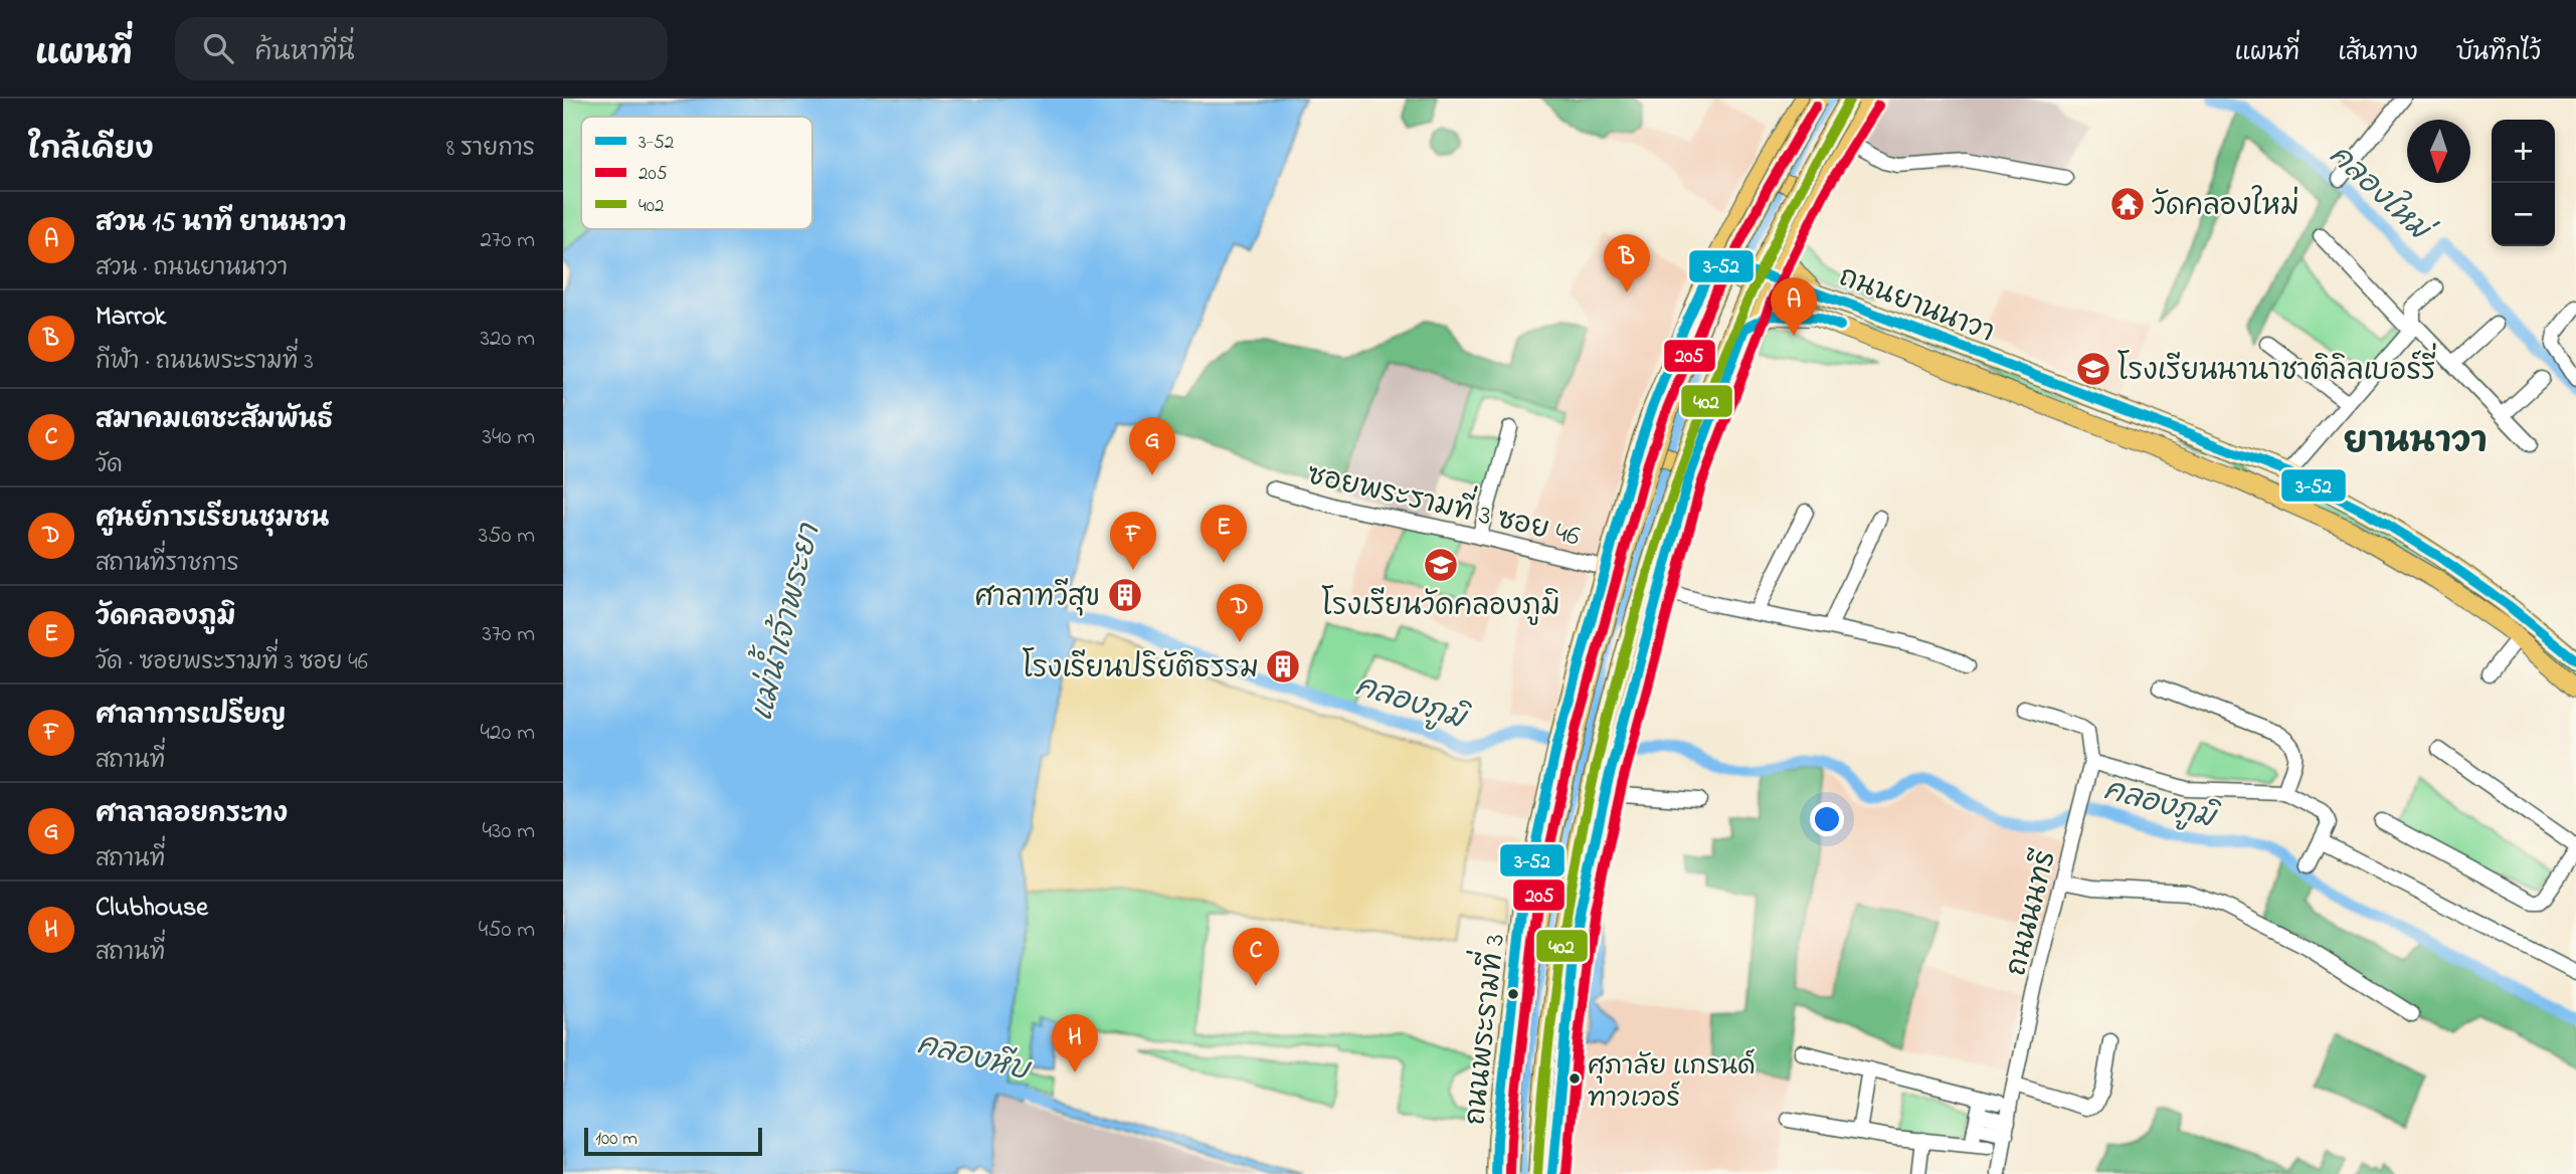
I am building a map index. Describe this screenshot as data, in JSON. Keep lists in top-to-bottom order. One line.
{"streets":{"main road":["ถนนยานนาวา","ถนนพระรามที่ 3"],"street":["ซอยพระรามที่ 3 ซอย 46","ถนนนนทรี"]},"crossings":[["ถนนยานนาวา","ถนนพระรามที่ 3"],["ซอยพระรามที่ 3 ซอย 46","ถนนพระรามที่ 3"]],"districts":["ยานนาวา"],"water":["คลองใหม่","แม่น้ำเจ้าพระยา","คลองภูมิ","คลองหีบ"],"places":{"temple":["วัดคลองใหม่"],"school or university":["โรงเรียนนานาชาติลิลเบอร์รี่","โรงเรียนวัดคลองภูมิ"],"building":["ศาลาทวีสุข","โรงเรียนปริยัติธรรม"],"other":["ศุภาลัย แกรนด์ ทาวเวอร์"]},"lines":["transit line 402","transit line 205","transit line 3-52"],"legend":["3-52","205","402"],"scale_bar":"100 m","north":"bottom","page":{"header":"แผนที่","search":"ค้นหาที่นี่","nav":["แผนที่","เส้นทาง","บันทึกไว้"],"heading":["ใกล้เคียง","8 รายการ"],"map_buttons":["+","−"],"list":[{"mark":"A","name":"สวน 15 นาที ยานนาวา","note":"สวน · ถนนยานนาวา","value":"270 m"},{"mark":"B","name":"Marrok","note":"กีฬา · ถนนพระรามที่ 3","value":"320 m"},{"mark":"C","name":"สมาคมเตชะสัมพันธ์","note":"วัด","value":"340 m"},{"mark":"D","name":"ศูนย์การเรียนชุมชน","note":"สถานที่ราชการ","value":"350 m"},{"mark":"E","name":"วัดคลองภูมิ","note":"วัด · ซอยพระรามที่ 3 ซอย 46","value":"370 m"},{"mark":"F","name":"ศาลาการเปรียญ","note":"สถานที่","value":"420 m"},{"mark":"G","name":"ศาลาลอยกระทง","note":"สถานที่","value":"430 m"},{"mark":"H","name":"Clubhouse","note":"สถานที่","value":"450 m"}],"pins":["B","A","G","E","F","D","C","H"],"scale":"100 m"}}
